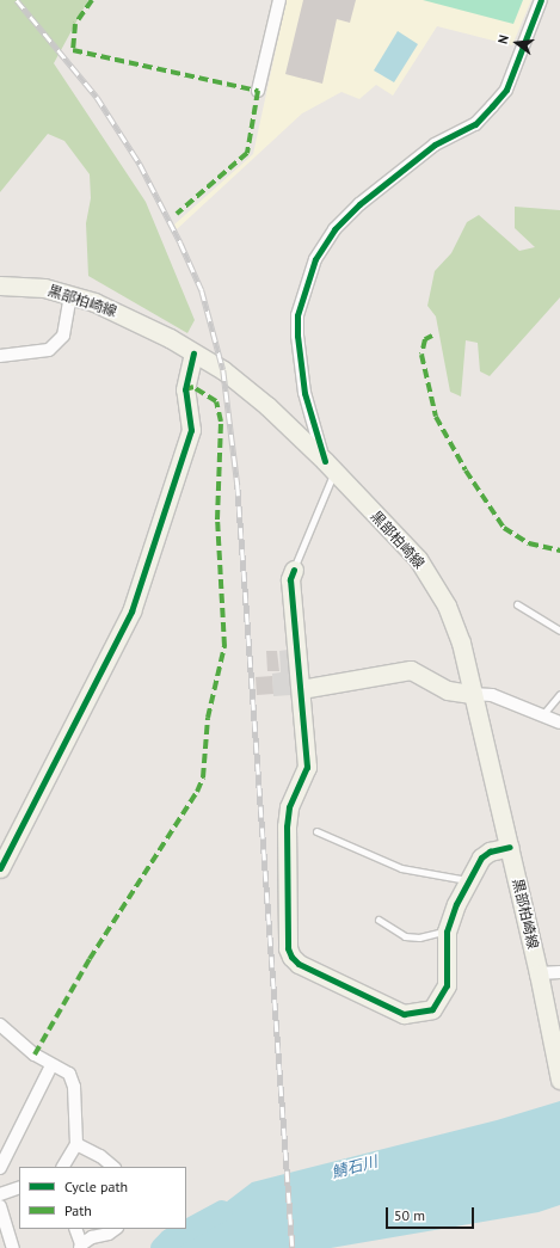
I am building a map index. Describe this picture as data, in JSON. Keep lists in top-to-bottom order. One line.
{"streets":{"street":["黒部柏崎線"]},"water":["鯖石川"],"legend":["Cycle path","Path"],"scale_bar":"50 m","north":"left"}
